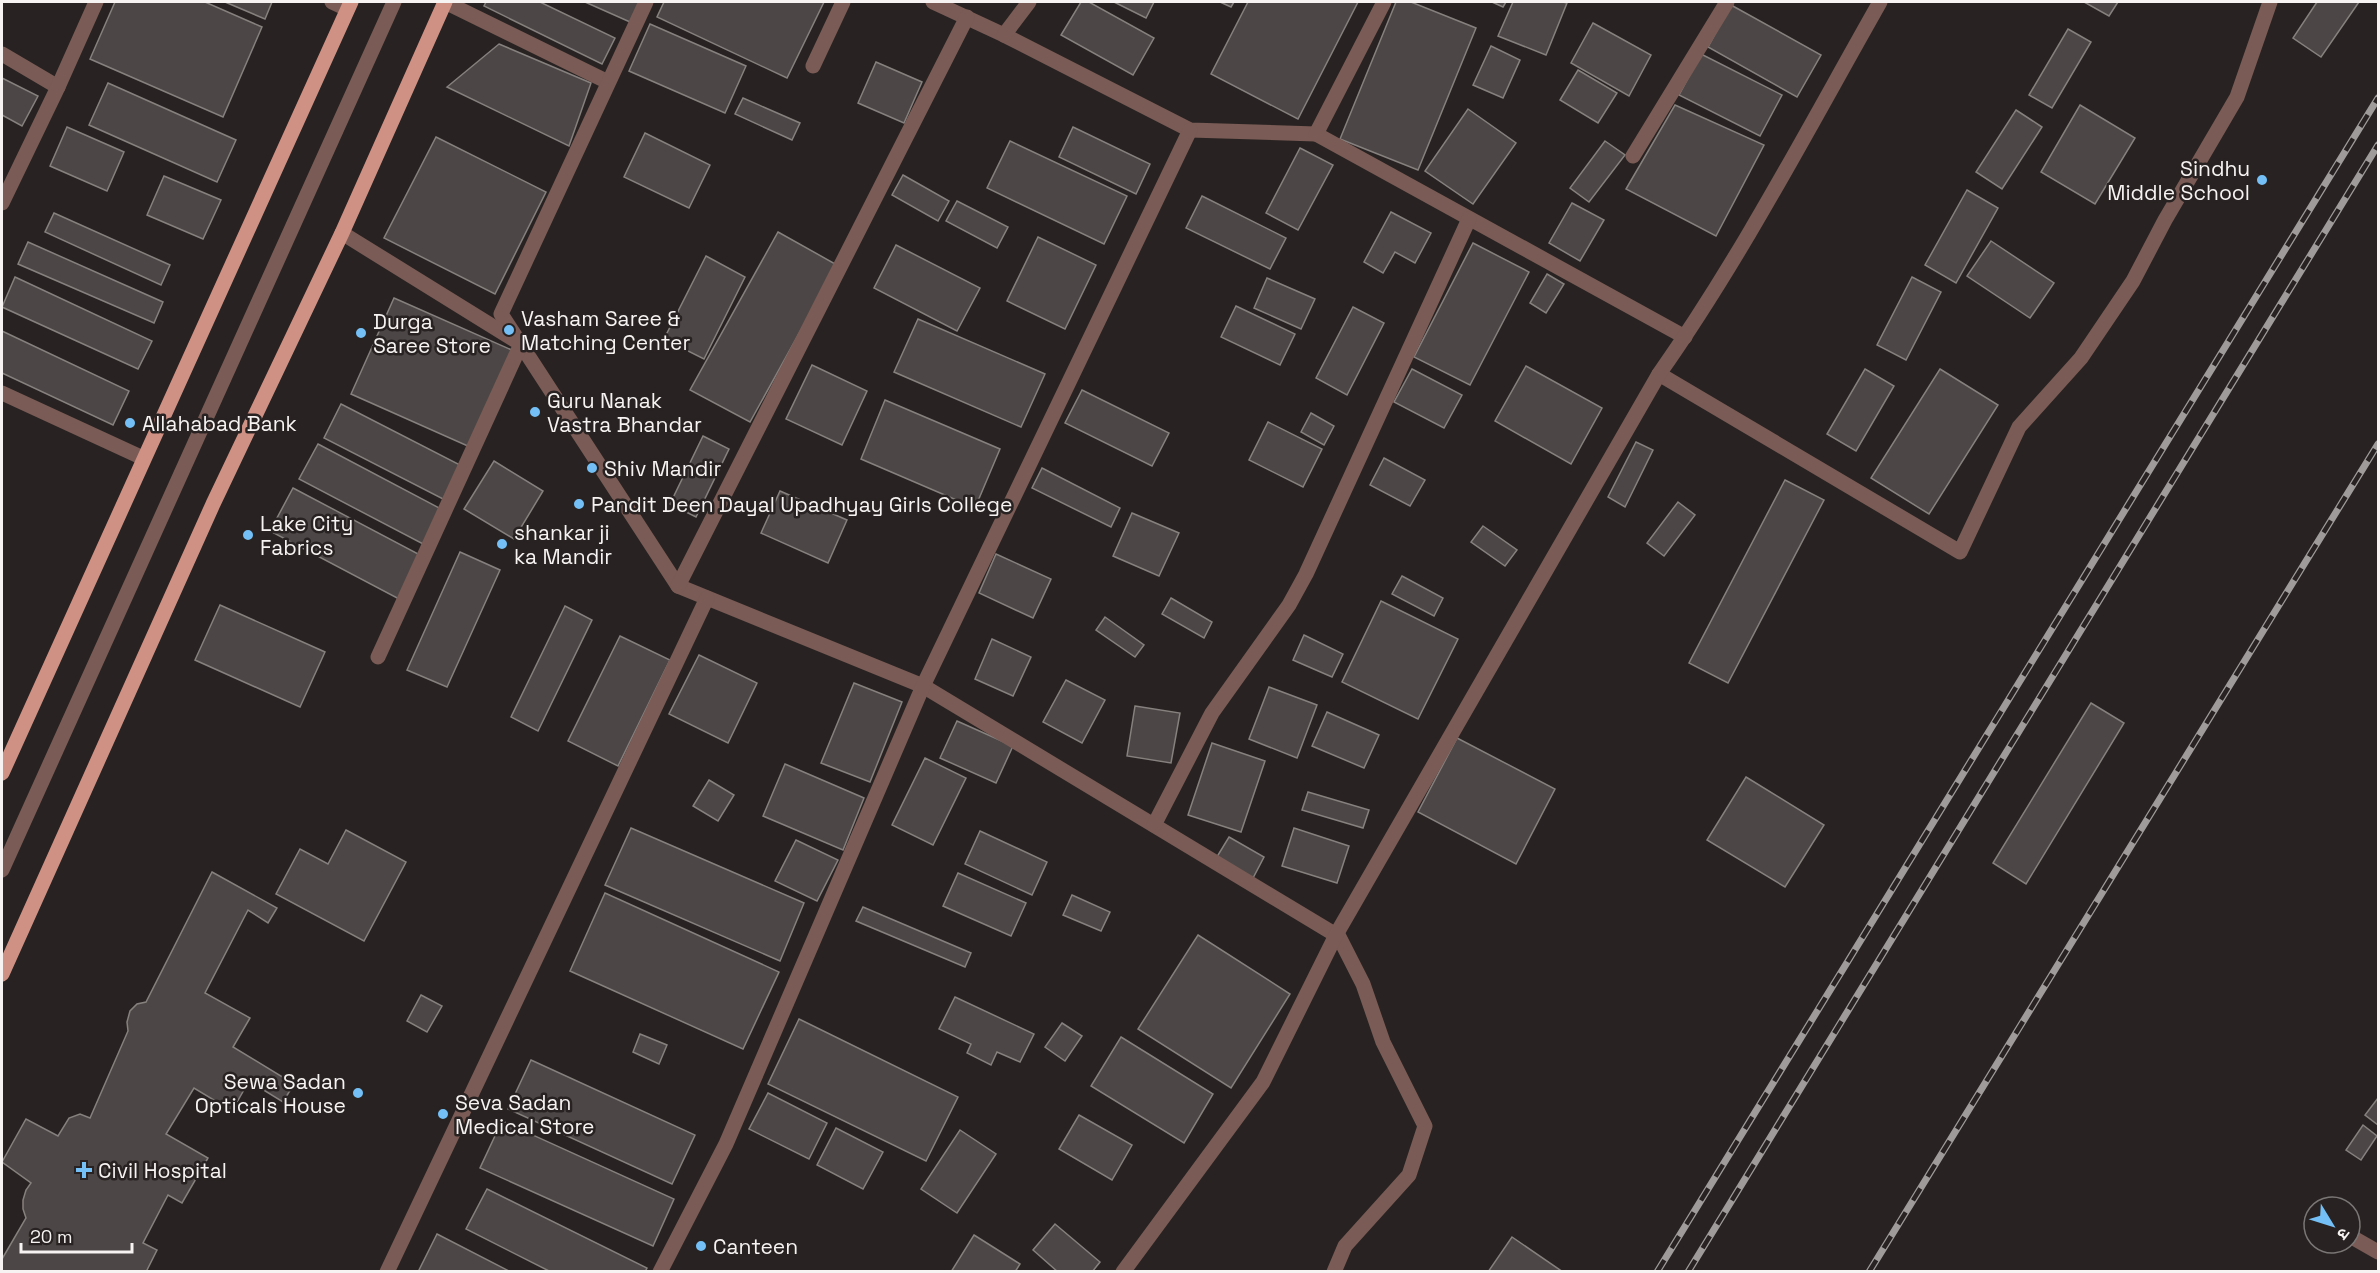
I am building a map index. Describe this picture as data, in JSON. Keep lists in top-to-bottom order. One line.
{"places":{"other":["Sindhu Middle School","Vasham Saree & Matching Center","Durga Saree Store","Guru Nanak Vastra Bhandar","Allahabad Bank","Shiv Mandir","Pandit Deen Dayal Upadhyay Girls College","Lake City Fabrics","shankar ji ka Mandir","Sewa Sadan Opticals House","Seva Sadan Medical Store","Canteen"],"health":["Civil Hospital"]},"scale_bar":"20 m","north":"bottom right"}
